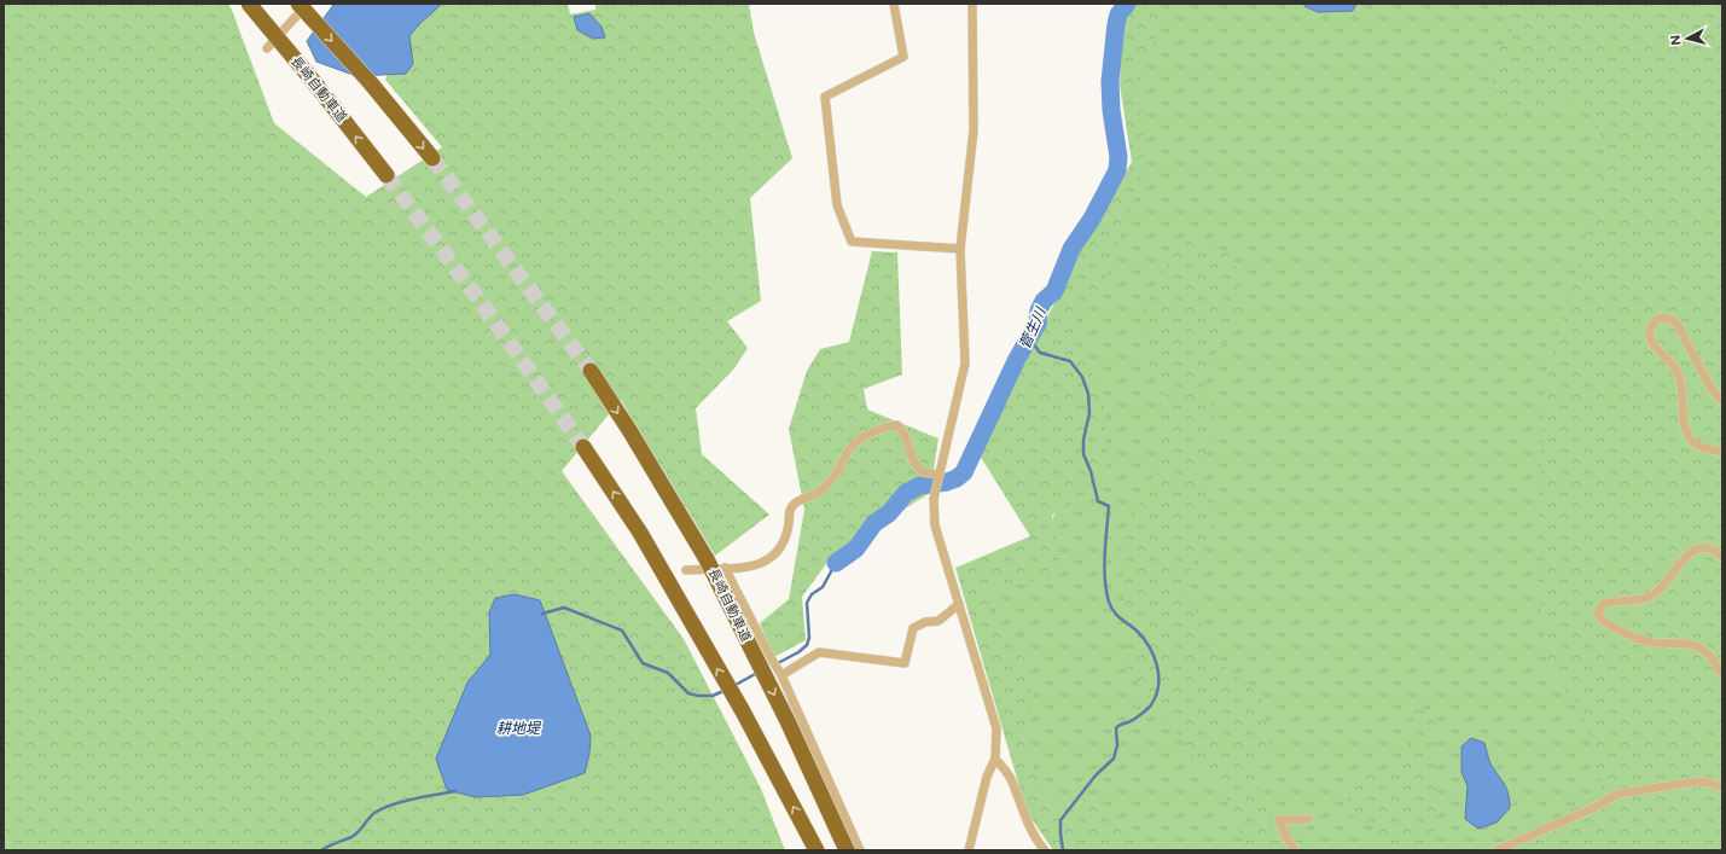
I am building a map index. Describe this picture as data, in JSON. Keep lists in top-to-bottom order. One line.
{"streets":{"highway":["長崎自動車道"]},"water":["菅生川","耕地堤"],"north":"left"}
